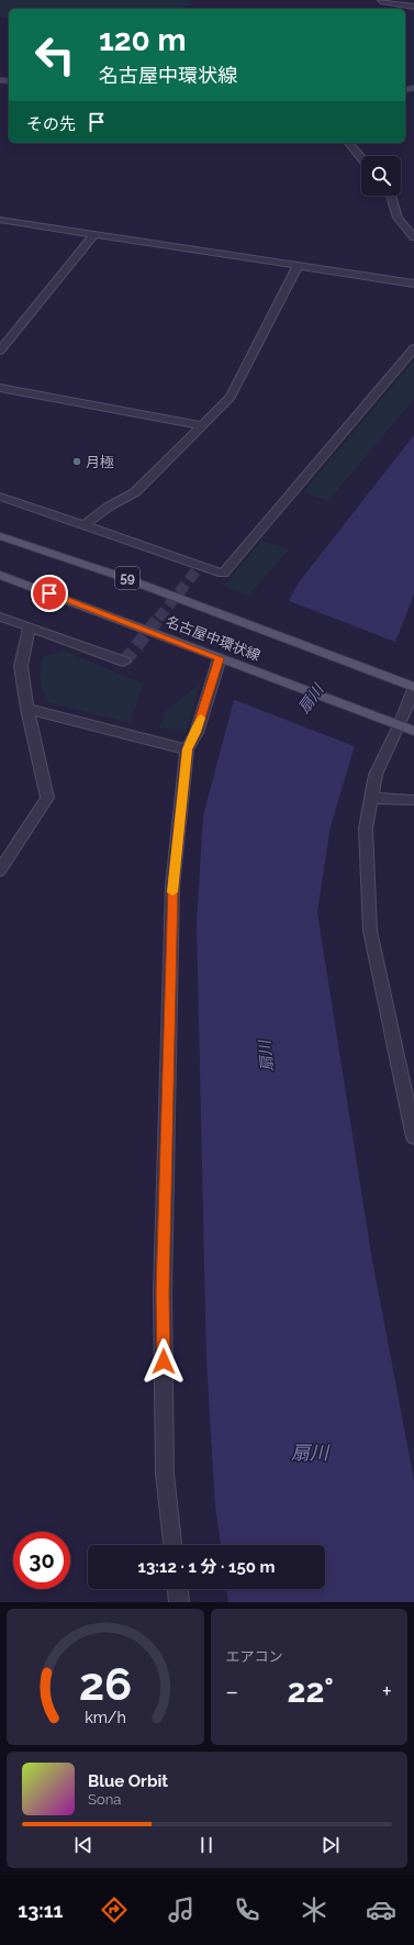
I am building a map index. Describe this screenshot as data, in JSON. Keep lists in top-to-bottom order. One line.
{"streets":{"main road":["59","名古屋中環状線"]},"water":["扇川"],"places":["月極"],"page":{"turn":["120 m","名古屋中環状線"],"then":"その先","limit":"30","trip":"13:12 · 1 分 · 150 m","tile":"エアコン","heat":["−","22°","+"],"song":["Blue Orbit","Sona"],"tabs":"13:11","gauge":["26","km/h"]}}
